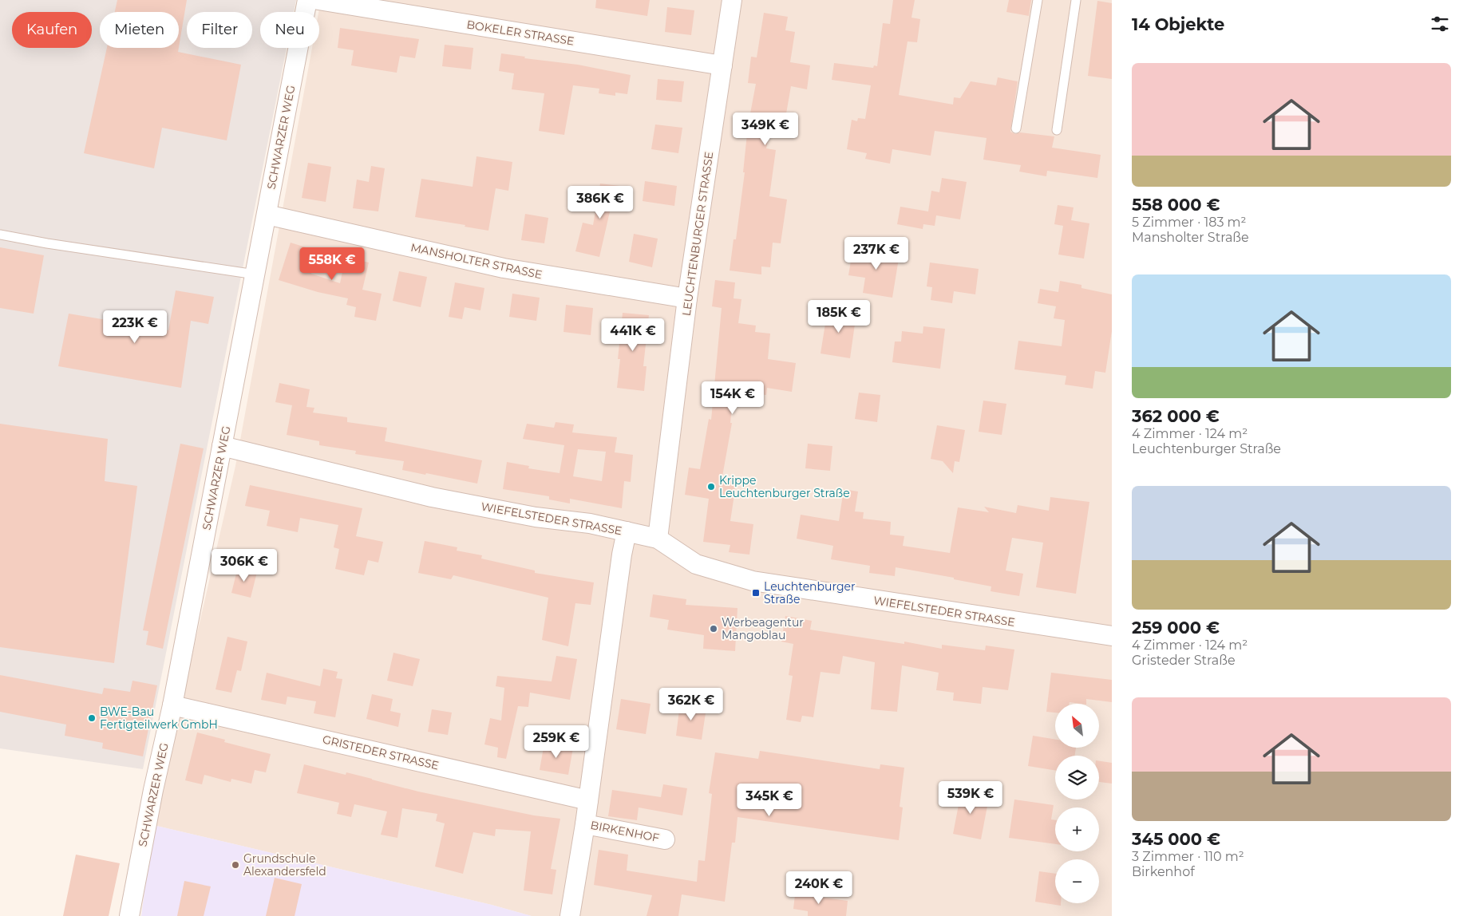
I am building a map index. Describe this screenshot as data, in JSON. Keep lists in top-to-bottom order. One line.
{"streets":{"street":["BOKELER STRASSE","SCHWARZER WEG","LEUCHTENBURGER STRASSE","MANSHOLTER STRASSE","WIEFELSTEDER STRASSE","GRISTEDER STRASSE","BIRKENHOF"]},"crossings":[["BOKELER STRASSE","LEUCHTENBURGER STRASSE"],["SCHWARZER WEG","MANSHOLTER STRASSE"],["SCHWARZER WEG","WIEFELSTEDER STRASSE"],["SCHWARZER WEG","GRISTEDER STRASSE"],["LEUCHTENBURGER STRASSE","MANSHOLTER STRASSE"],["LEUCHTENBURGER STRASSE","WIEFELSTEDER STRASSE"]],"places":{"other":["Krippe Leuchtenburger Straße","Werbeagentur Mangoblau","BWE-Bau Fertigteilwerk GmbH","Grundschule Alexandersfeld"],"transit":["Leuchtenburger Straße"]},"north":"top left","page":{"heading":"14 Objekte","chip":["Kaufen","Mieten","Filter","Neu"],"list":[{"name":"558 000 €","note":"5 Zimmer · 183 m² · Mansholter Straße"},{"name":"362 000 €","note":"4 Zimmer · 124 m² · Leuchtenburger Straße"},{"name":"259 000 €","note":"4 Zimmer · 124 m² · Gristeder Straße"},{"name":"345 000 €","note":"3 Zimmer · 110 m² · Birkenhof"}],"price":["349K €","386K €","237K €","558K €","185K €","223K €","441K €","154K €","306K €","362K €","259K €","539K €","345K €","240K €"],"map_buttons":["+","−"]}}
